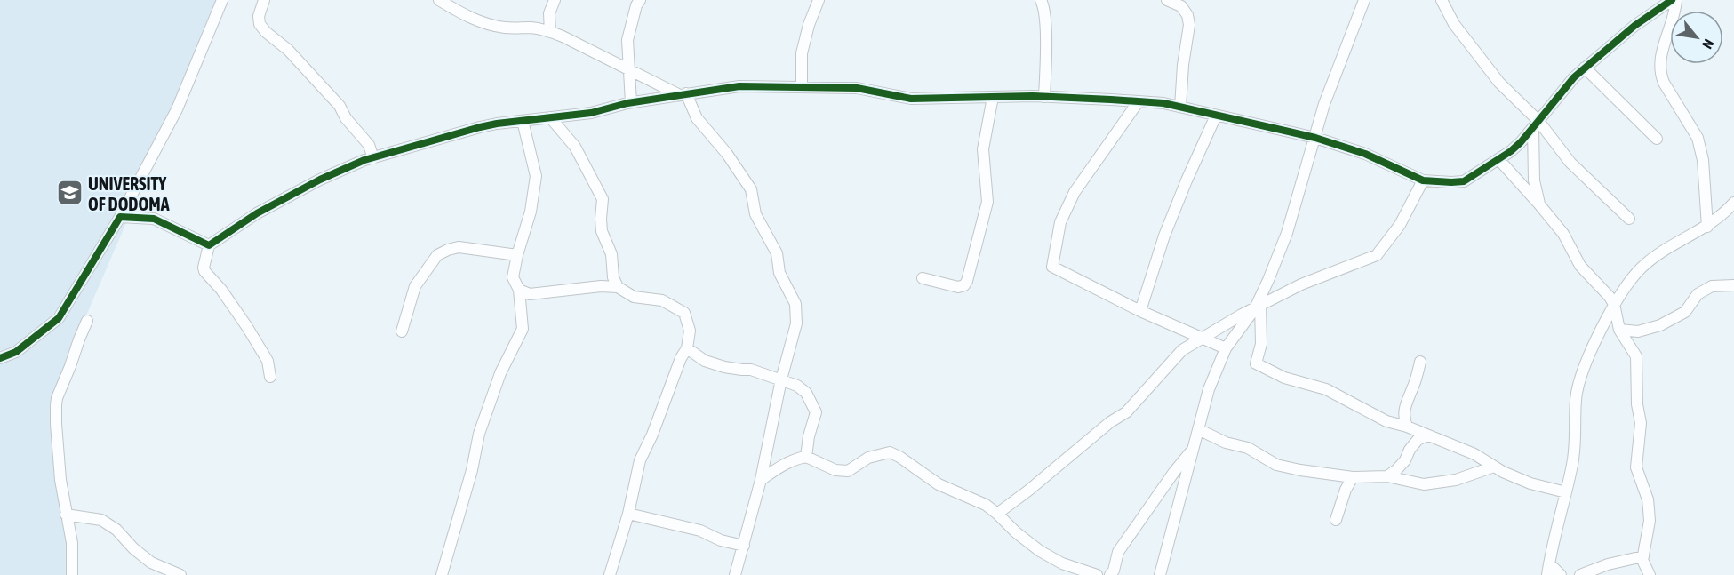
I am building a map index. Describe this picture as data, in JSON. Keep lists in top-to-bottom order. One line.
{"places":{"school or university":["UNIVERSITY OF DODOMA"]},"north":"bottom right"}
